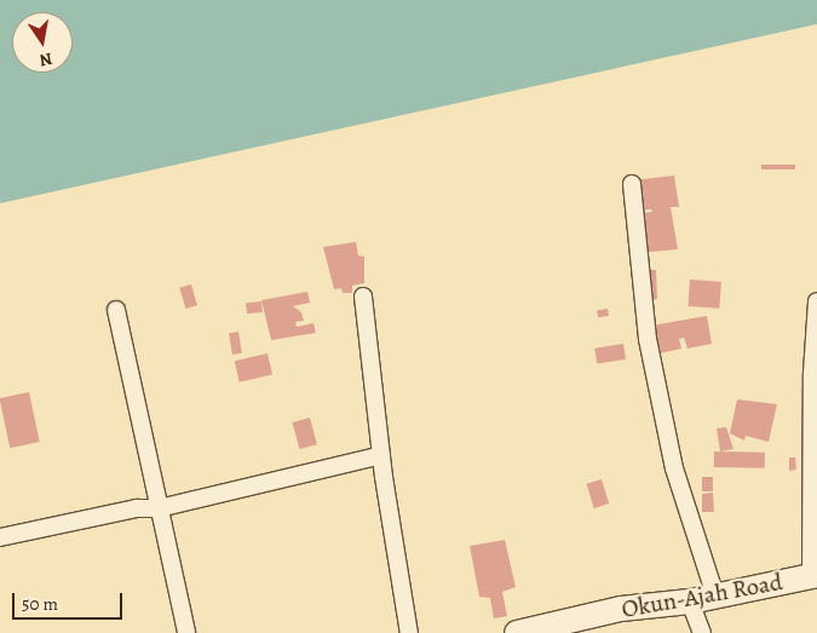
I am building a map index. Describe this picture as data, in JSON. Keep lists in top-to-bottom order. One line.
{"streets":{"main road":["Okun-Ajah Road"]},"scale_bar":"50 m","north":"bottom"}
